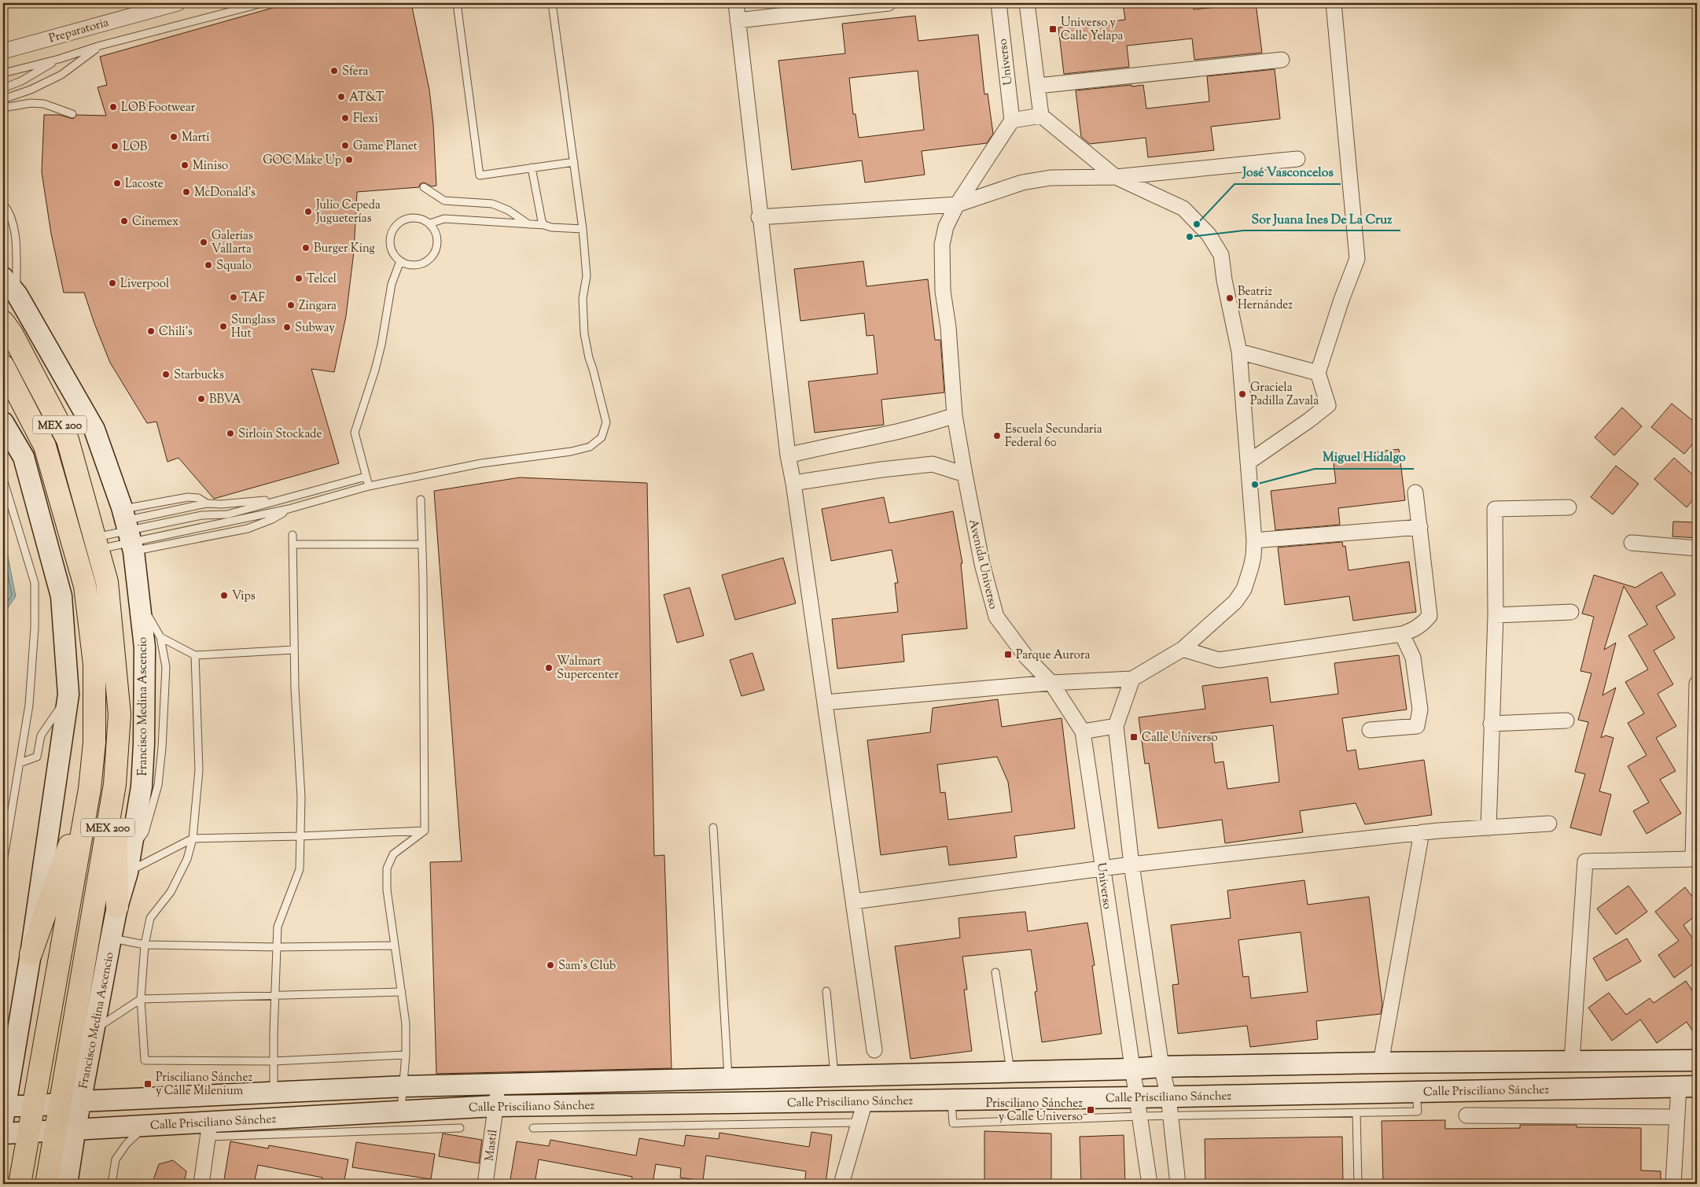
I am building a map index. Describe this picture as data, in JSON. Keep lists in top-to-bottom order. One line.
{"streets":{"highway":["MEX 200","Francisco Medina Ascencio"],"main road":["Calle Prisciliano Sánchez"],"street":["Preparatoria","Universo","Avenida Universo","Mastil"]},"crossings":[["Universo","Avenida Universo"],["Universo","Calle Prisciliano Sánchez"],["Francisco Medina Ascencio","Calle Prisciliano Sánchez"],["Calle Prisciliano Sánchez","Mastil"]],"places":{"transit":["Universo y Calle Yelapa","Parque Aurora","Calle Universo","Prisciliano Sánchez y Calle Milenium","Prisciliano Sánchez y Calle Universo"],"other":["Sfera","AT&T","LOB Footwear","Flexi","Martí","Game Planet","LOB","GOC Make Up","Miniso","Lacoste","McDonald's","Julio Cepeda Jugueterías","Cinemex","José Vasconcelos","Sor Juana Ines De La Cruz","Galerías Vallarta","Burger King","Squalo","Telcel","Liverpool","TAF","Beatriz Hernández","Zingara","Sunglass Hut","Subway","Chili's","Starbucks","Graciela Padilla Zavala","BBVA","Sirloin Stockade","Escuela Secundaria Federal 60","Miguel Hidalgo","Vips","Walmart Supercenter","Sam's Club"]}}
